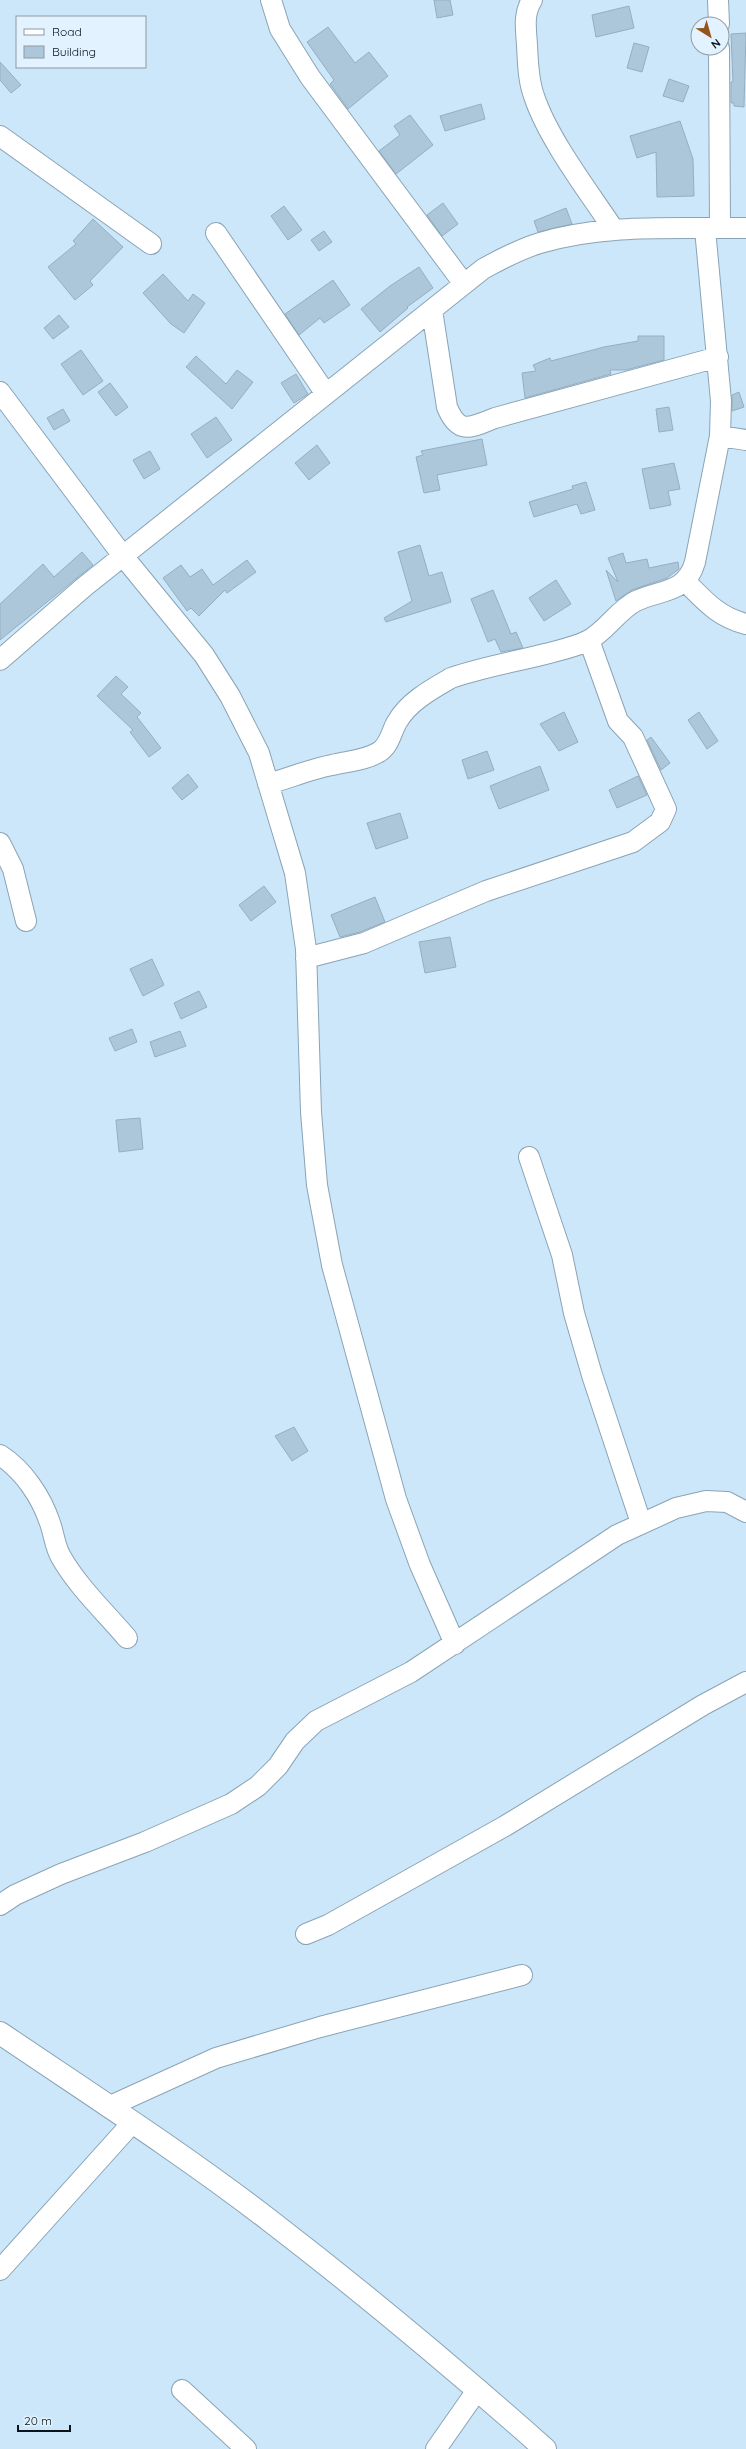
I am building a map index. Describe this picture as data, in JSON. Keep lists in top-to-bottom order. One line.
{"legend":["Road","Building"],"scale_bar":"20 m","north":"bottom right"}
